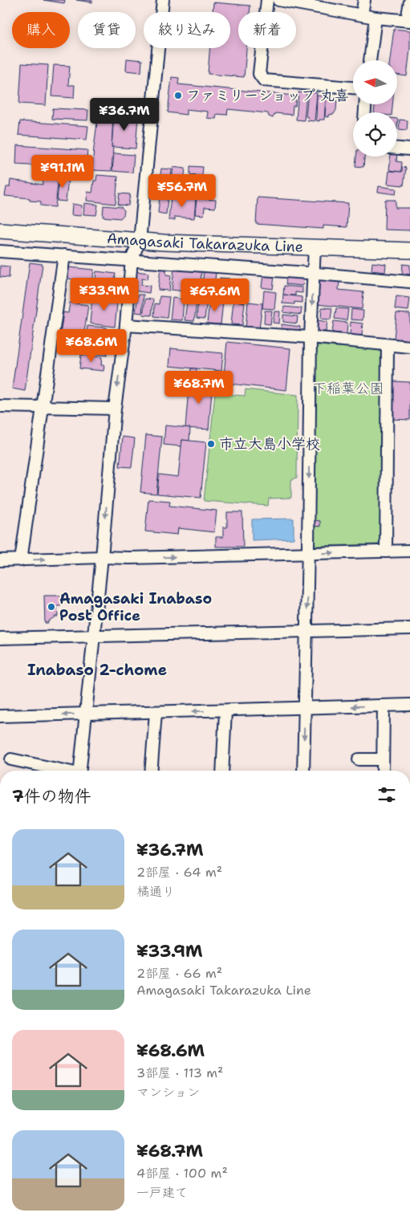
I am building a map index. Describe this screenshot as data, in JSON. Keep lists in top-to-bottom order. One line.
{"streets":{"main road":["Amagasaki Takarazuka Line"]},"districts":["Inabaso 2-chome"],"parks":["下稲葉公園"],"places":["ファミリーショップ 丸喜","市立大島小学校","Amagasaki Inabaso Post Office"],"north":"left","page":{"chip":["購入","賃貸","絞り込み","新着"],"price":["¥36.7M","¥91.1M","¥56.7M","¥33.9M","¥67.6M","¥68.6M","¥68.7M"],"heading":"7件の物件","list":[{"name":"¥36.7M","note":"2部屋 · 64 m² · 橘通り"},{"name":"¥33.9M","note":"2部屋 · 66 m² · Amagasaki Takarazuka Line"},{"name":"¥68.6M","note":"3部屋 · 113 m² · マンション"},{"name":"¥68.7M","note":"4部屋 · 100 m² · 一戸建て"}]}}
